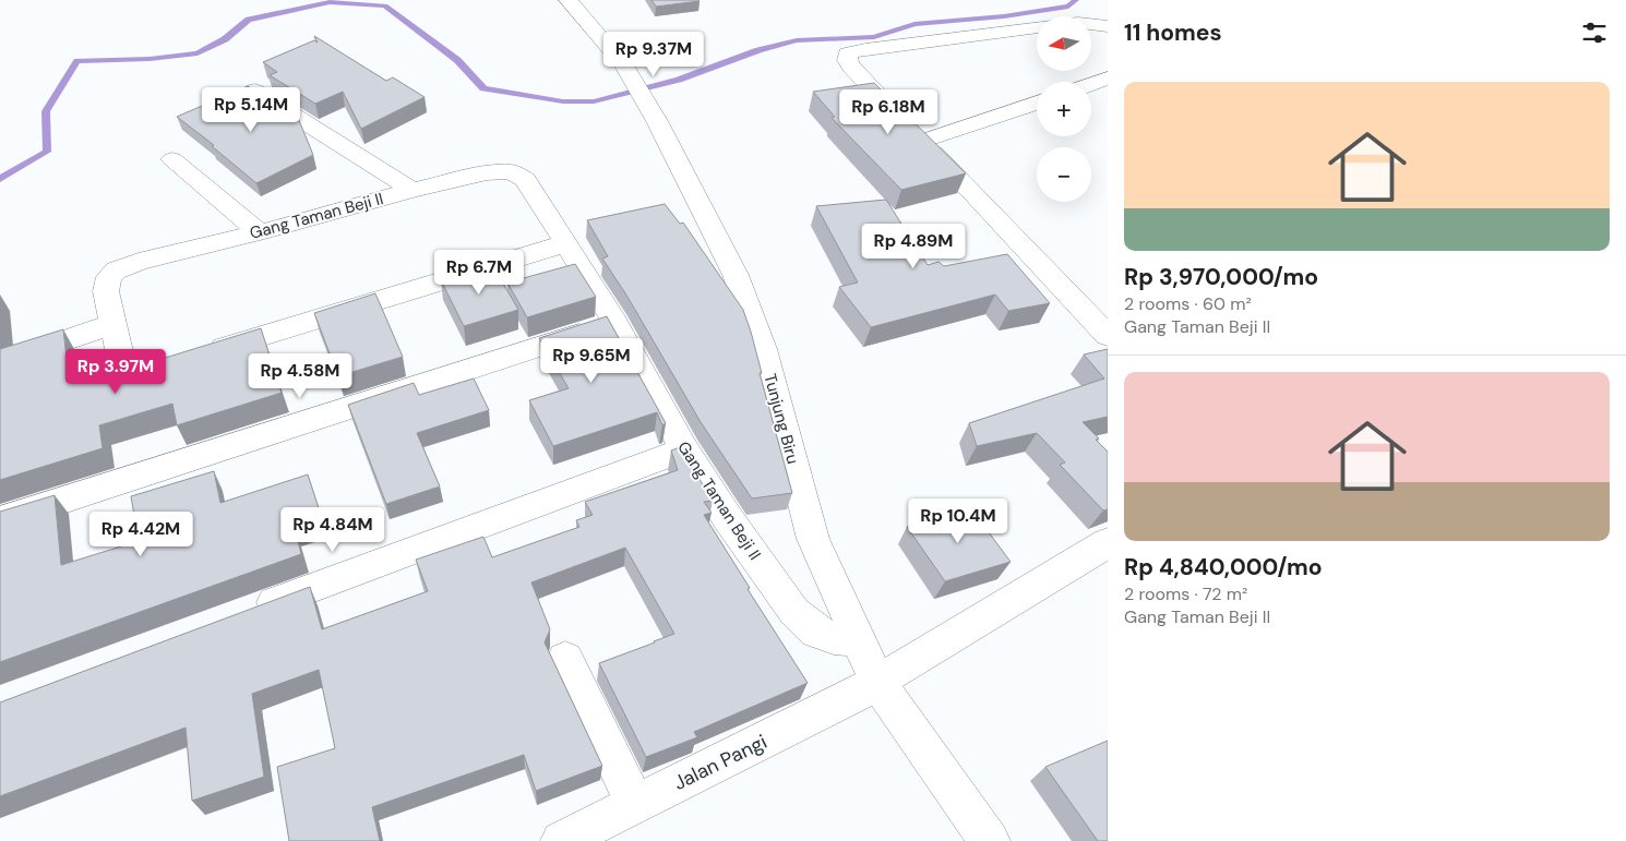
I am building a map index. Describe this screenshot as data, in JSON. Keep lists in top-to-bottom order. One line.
{"streets":{"street":["Gang Taman Beji II","Tunjung Biru","Jalan Pangi"]},"crossings":[["Gang Taman Beji II","Tunjung Biru"],["Tunjung Biru","Jalan Pangi"]],"north":"left","page":{"heading":"11 homes","map_buttons":["+","−"],"price":["Rp 9.37M","Rp 5.14M","Rp 6.18M","Rp 4.89M","Rp 6.7M","Rp 9.65M","Rp 3.97M","Rp 4.58M","Rp 10.4M","Rp 4.84M","Rp 4.42M"],"list":[{"name":"Rp 3,970,000/mo","note":"2 rooms · 60 m² · Gang Taman Beji II"},{"name":"Rp 4,840,000/mo","note":"2 rooms · 72 m² · Gang Taman Beji II"}]}}
